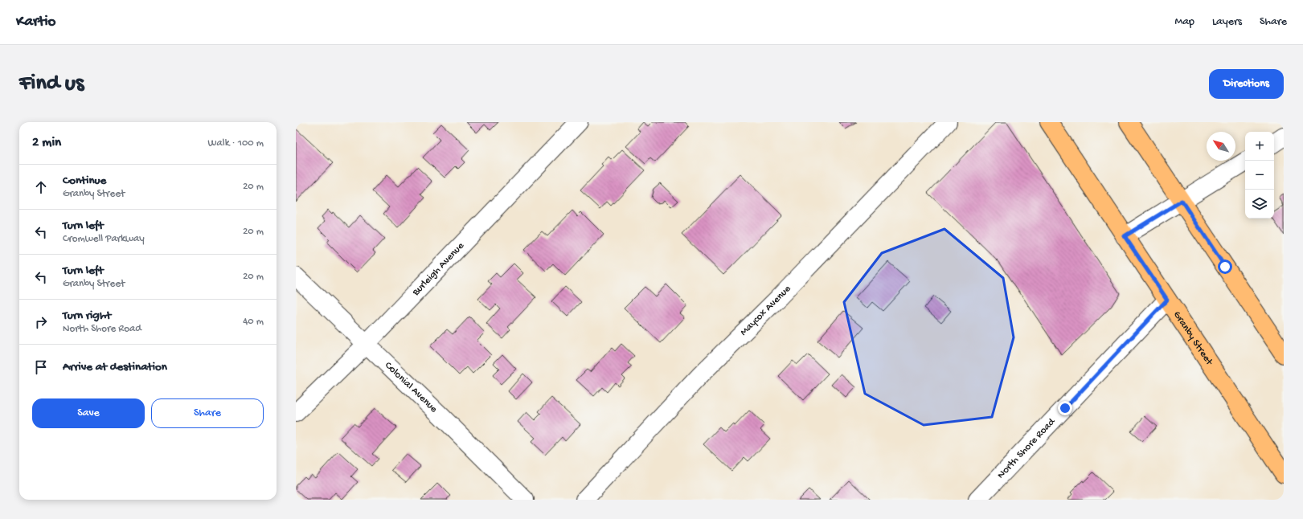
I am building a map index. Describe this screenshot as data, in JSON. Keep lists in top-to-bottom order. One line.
{"streets":{"main road":["Granby Street"],"street":["Burleigh Avenue","Maycox Avenue","Colonial Avenue","North Shore Road"]},"crossings":[["Burleigh Avenue","Colonial Avenue"],["Granby Street","North Shore Road"]],"north":"top left","page":{"header":"Kartio","nav":["Map","Layers","Share"],"buttons":["Directions",["Save","Share"]],"title":"Find us","heading":["2 min","Walk · 100 m"],"map_buttons":["+","−"],"list":[["Continue","Granby Street","20 m"],["Turn left","Cromwell Parkway","20 m"],["Turn left","Granby Street","20 m"],["Turn right","North Shore Road","40 m"],"Arrive at destination"]}}
